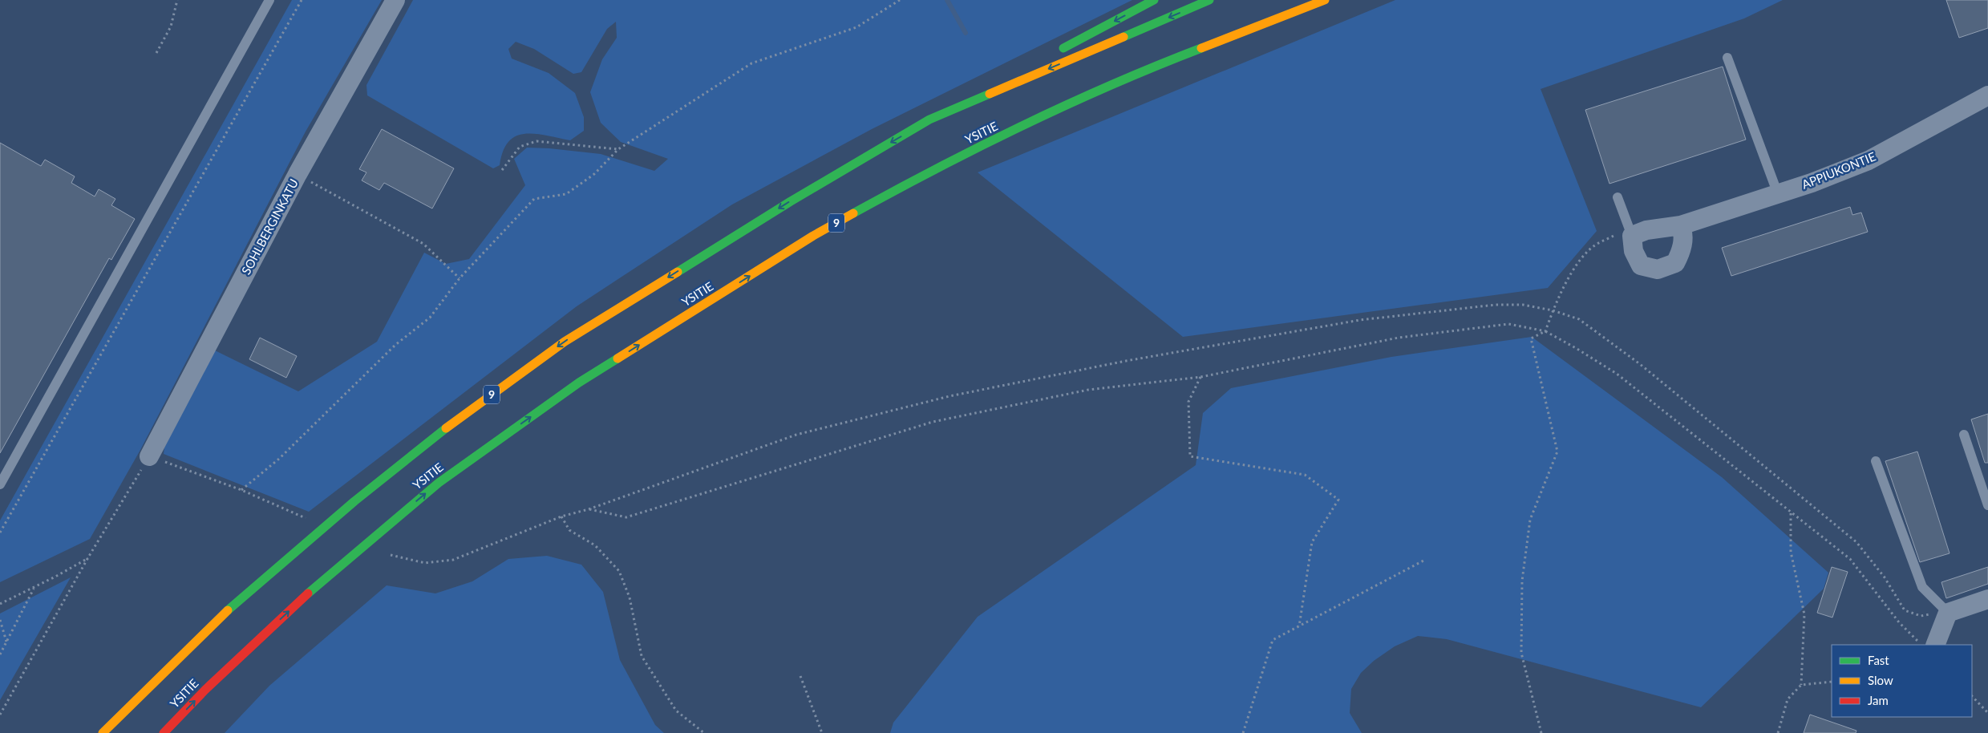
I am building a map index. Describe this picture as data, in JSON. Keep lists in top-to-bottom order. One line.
{"streets":{"highway":["YSITIE","9"],"street":["APPIUKONTIE","SOHLBERGINKATU"]},"legend":["Fast","Slow","Jam"]}
